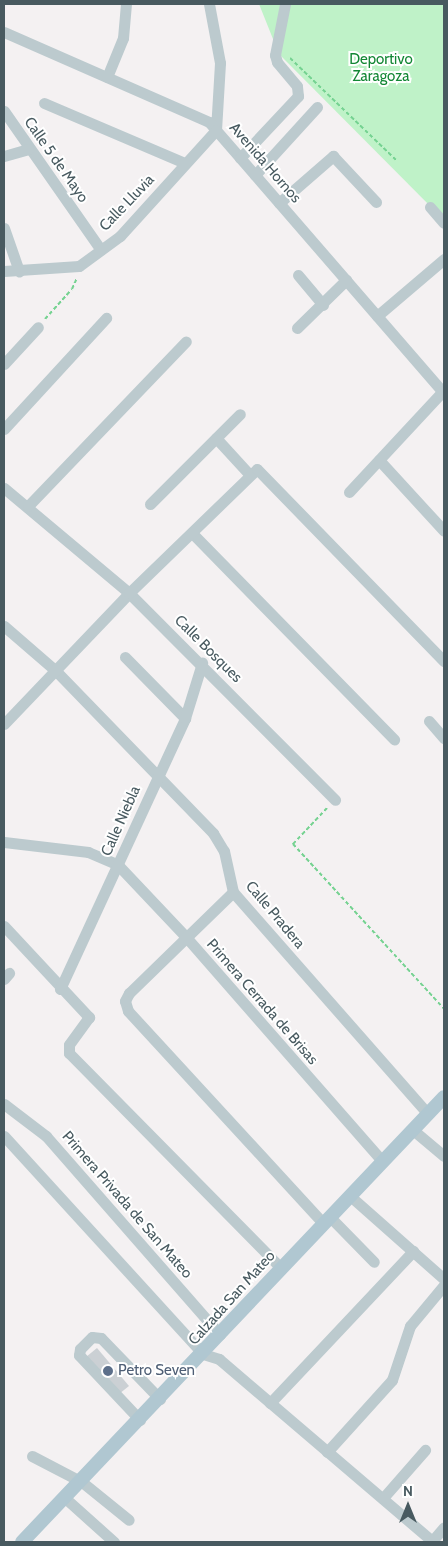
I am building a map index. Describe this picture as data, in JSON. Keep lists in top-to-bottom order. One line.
{"streets":{"main road":["Calzada San Mateo"],"street":["Calle 5 de Mayo","Avenida Hornos","Calle Lluvia","Calle Bosques","Calle Niebla","Calle Pradera","Primera Cerrada de Brisas","Primera Privada de San Mateo"]},"crossings":[["Calle 5 de Mayo","Calle Lluvia"],["Avenida Hornos","Calle Lluvia"],["Calle Bosques","Calle Niebla"],["Calle Niebla","Calle Pradera"],["Calle Niebla","Primera Cerrada de Brisas"],["Calle Pradera","Calzada San Mateo"],["Primera Cerrada de Brisas","Calzada San Mateo"],["Primera Privada de San Mateo","Calzada San Mateo"]],"parks":["Deportivo Zaragoza"],"places":["Petro Seven"],"north":"top"}
